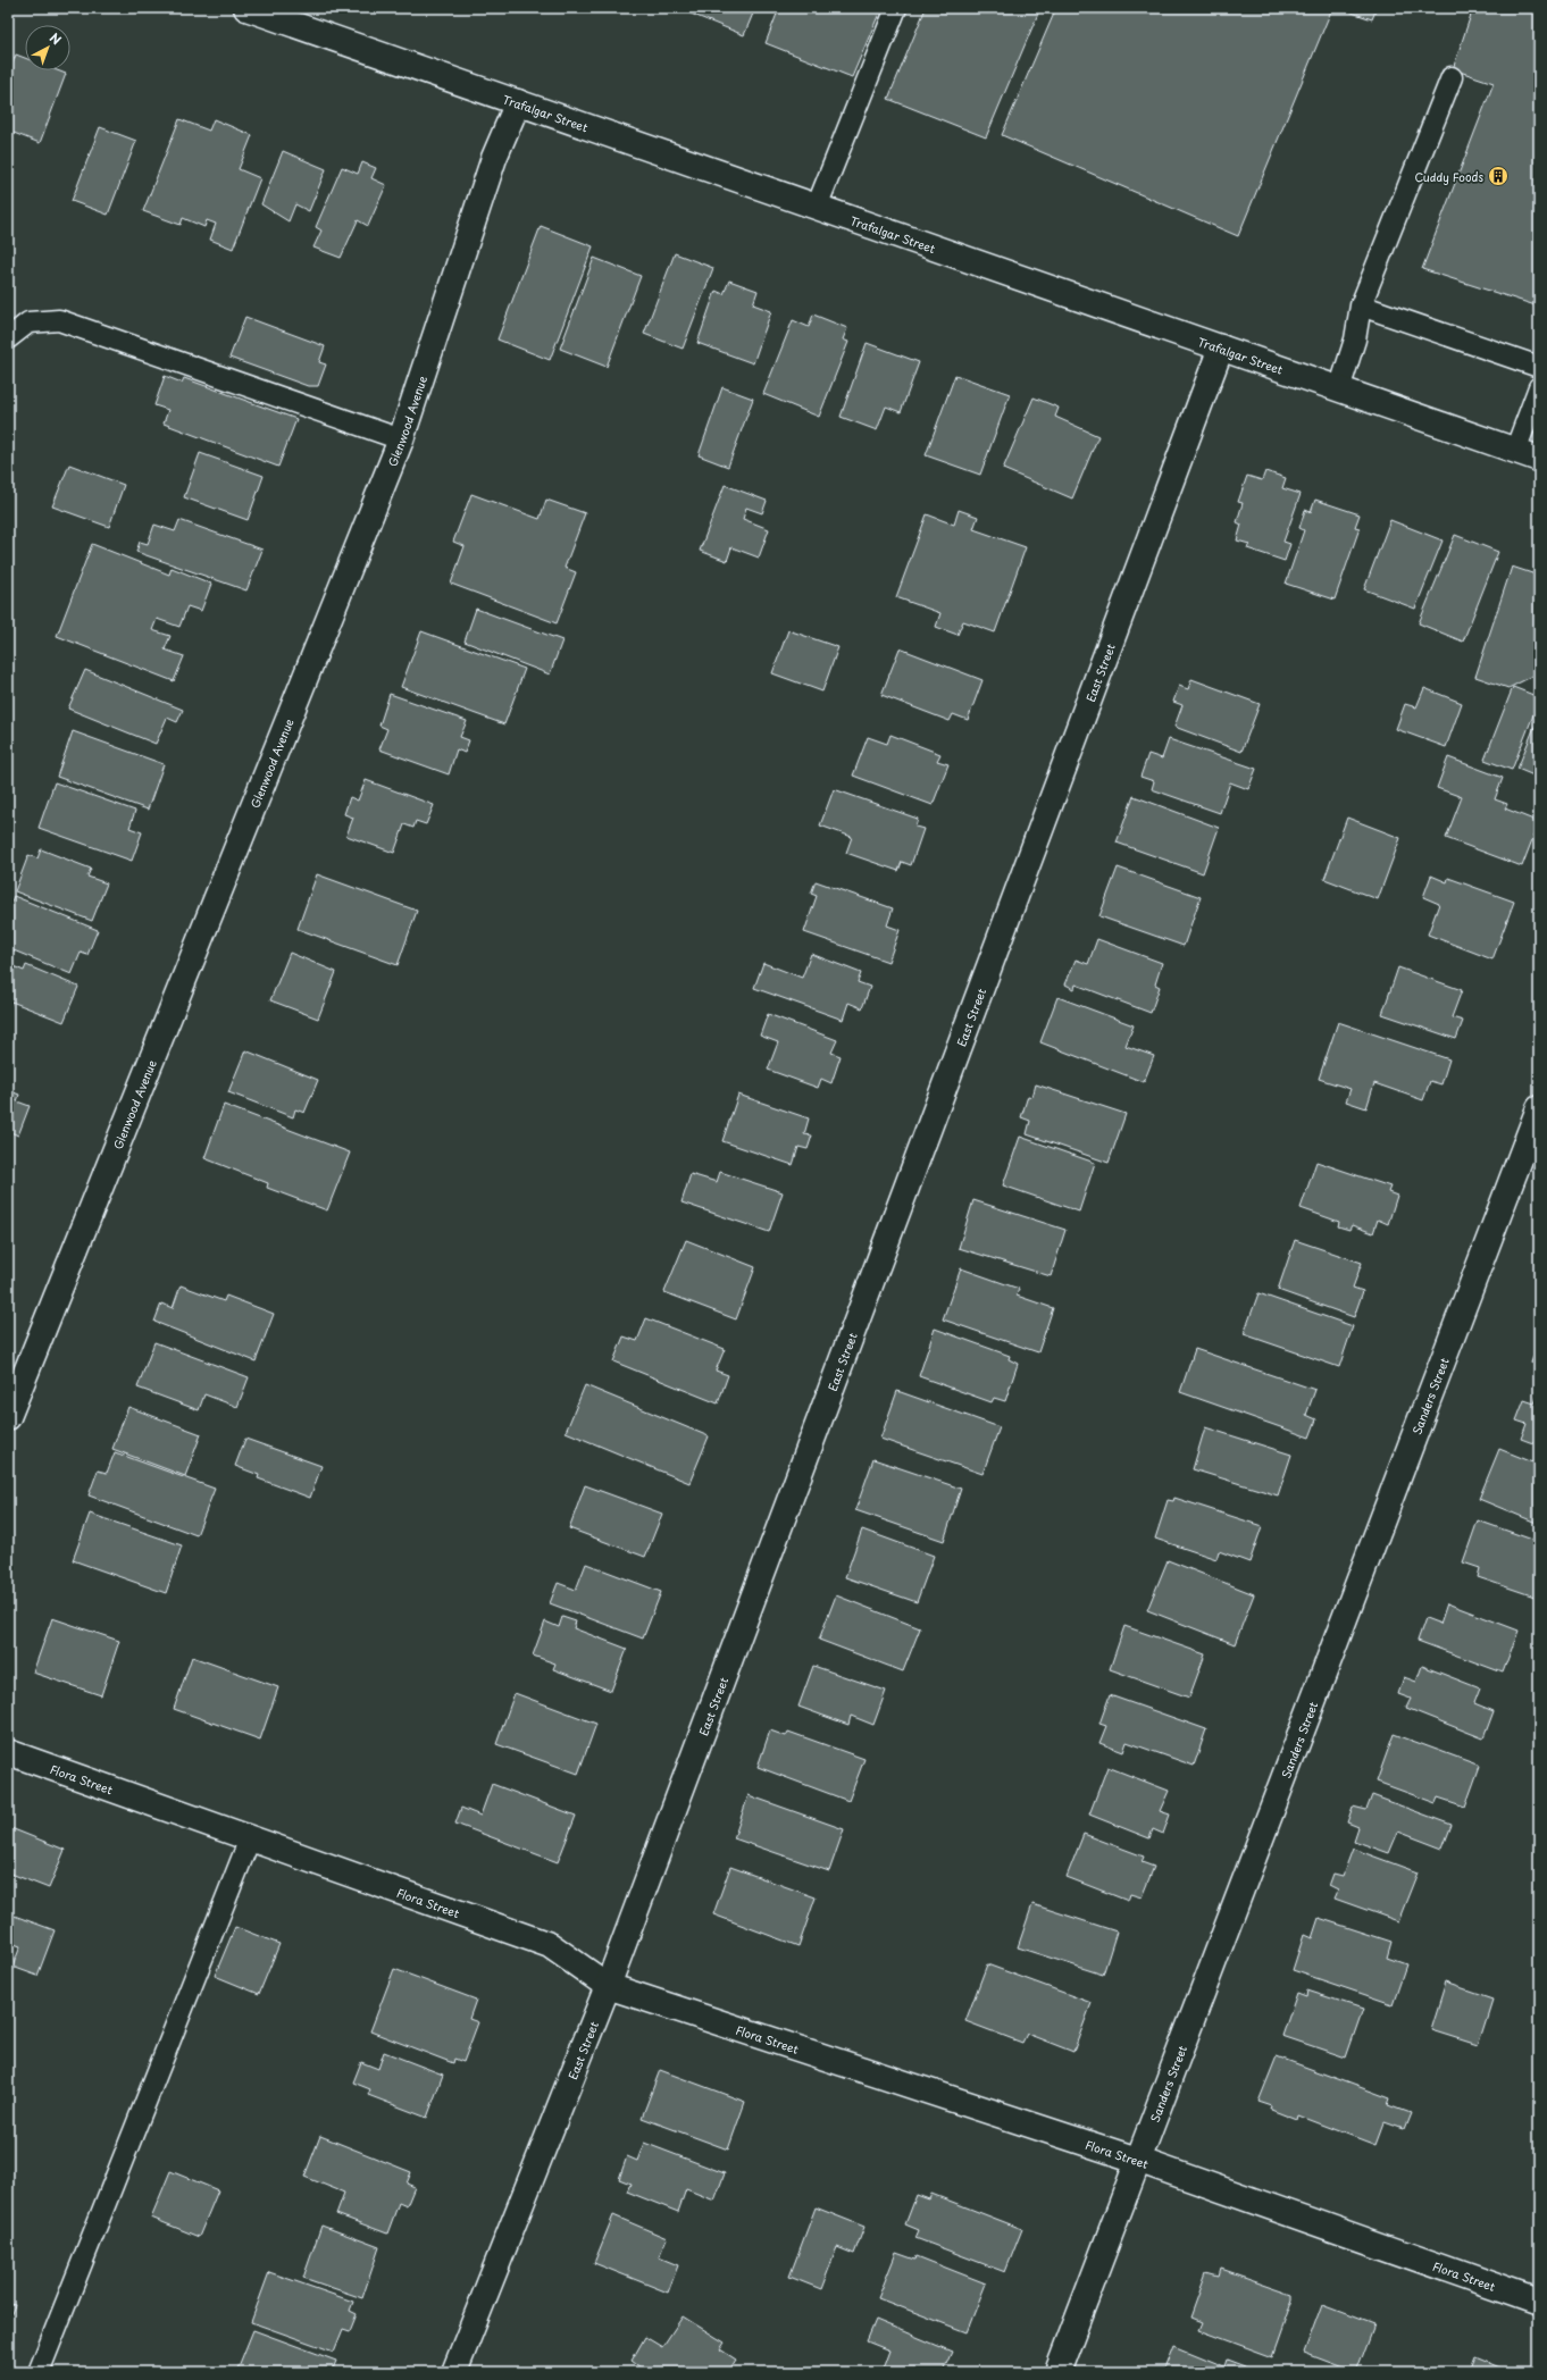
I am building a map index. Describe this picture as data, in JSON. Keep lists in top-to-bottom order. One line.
{"streets":{"street":["Trafalgar Street","Glenwood Avenue","East Street","Sanders Street","Flora Street"]},"crossings":[["Trafalgar Street","Glenwood Avenue"],["Trafalgar Street","East Street"],["East Street","Flora Street"],["Sanders Street","Flora Street"]],"places":{"building":["Cuddy Foods"]},"north":"top right"}
